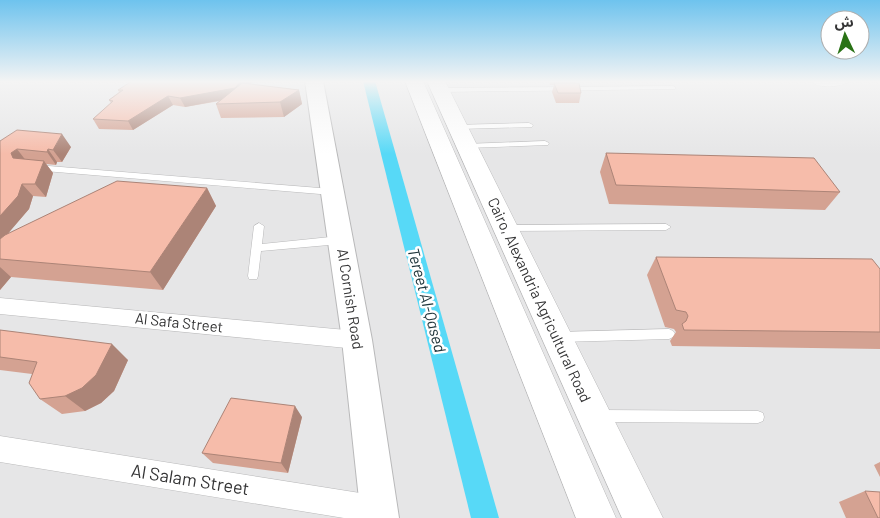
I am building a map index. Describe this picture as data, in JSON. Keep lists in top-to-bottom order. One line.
{"streets":{"highway":["Cairo, Alexandria Agricultural Road"],"street":["Al Cornish Road","Al Safa Street","Al Salam Street"]},"crossings":[["Al Cornish Road","Al Safa Street"],["Al Cornish Road","Al Salam Street"]],"water":["Tereet Al-Qased"],"north":"top"}
